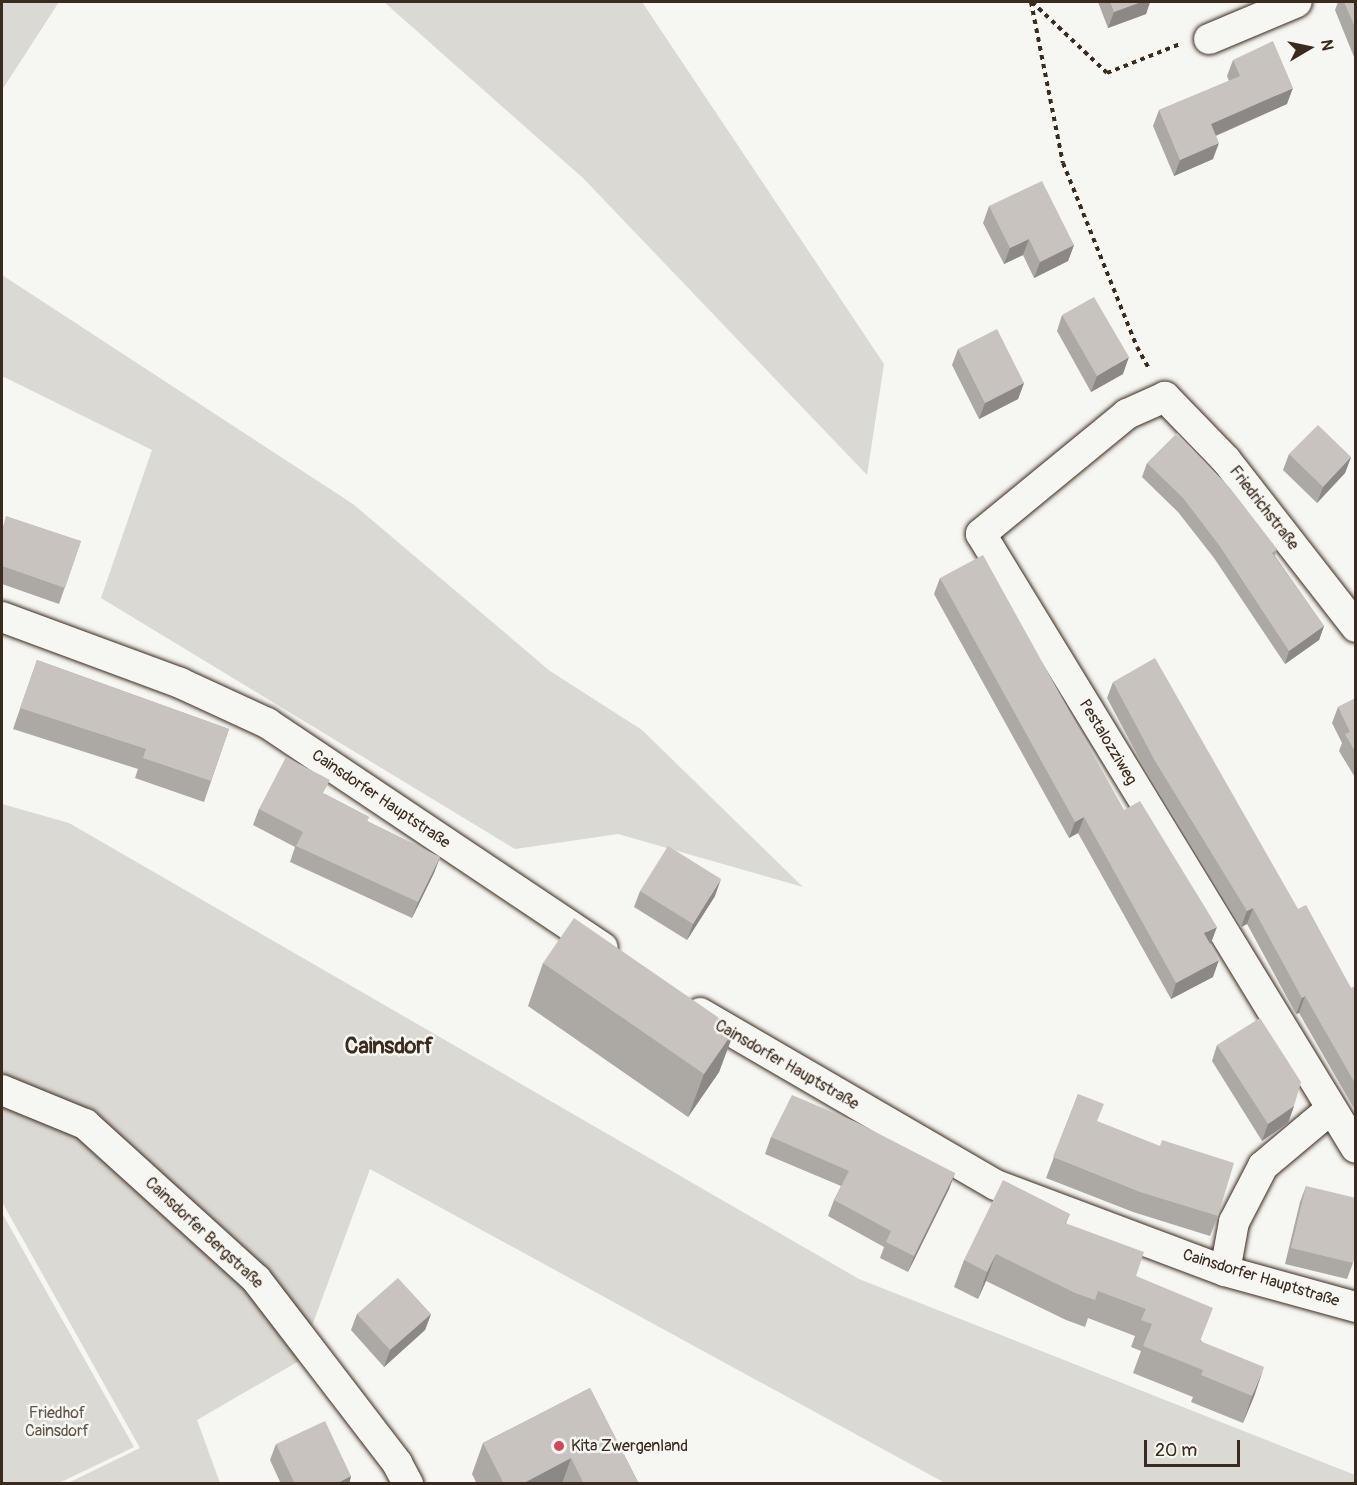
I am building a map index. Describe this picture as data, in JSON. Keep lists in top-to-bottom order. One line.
{"streets":{"street":["Friedrichstraße","Pestalozziweg","Cainsdorfer Hauptstraße","Cainsdorfer Bergstraße"]},"crossings":[["Friedrichstraße","Pestalozziweg"]],"districts":["Cainsdorf"],"parks":["Friedhof Cainsdorf"],"places":["Kita Zwergenland"],"scale_bar":"20 m","north":"right"}
